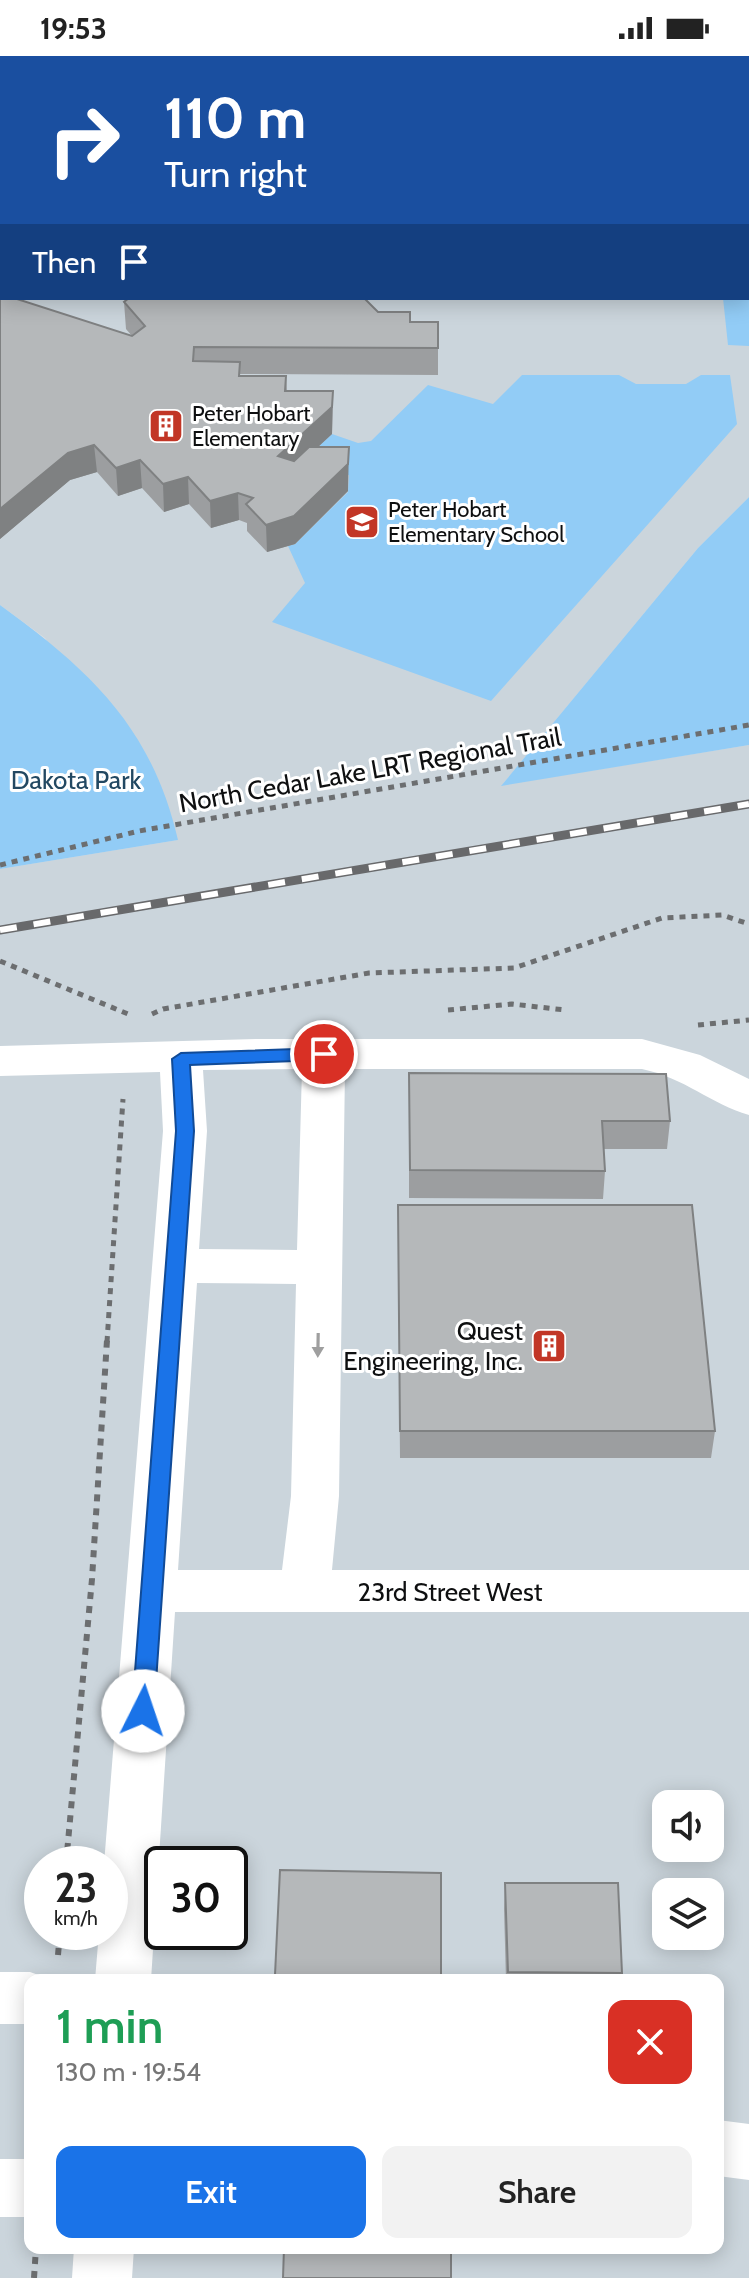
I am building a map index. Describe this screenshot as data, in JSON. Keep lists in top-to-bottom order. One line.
{"streets":{"street":["23rd Street West"],"path":["North Cedar Lake LRT Regional Trail"]},"parks":["Dakota Park"],"places":{"building":["Peter Hobart Elementary","Quest Engineering, Inc."],"school or university":["Peter Hobart Elementary School"]},"page":{"status":"19:53","turn":["110 m","Turn right"],"then":"Then","speed":"23 km/h","limit":"30","heading":["1 min","130 m · 19:54"],"buttons":["Exit","Share"]}}
